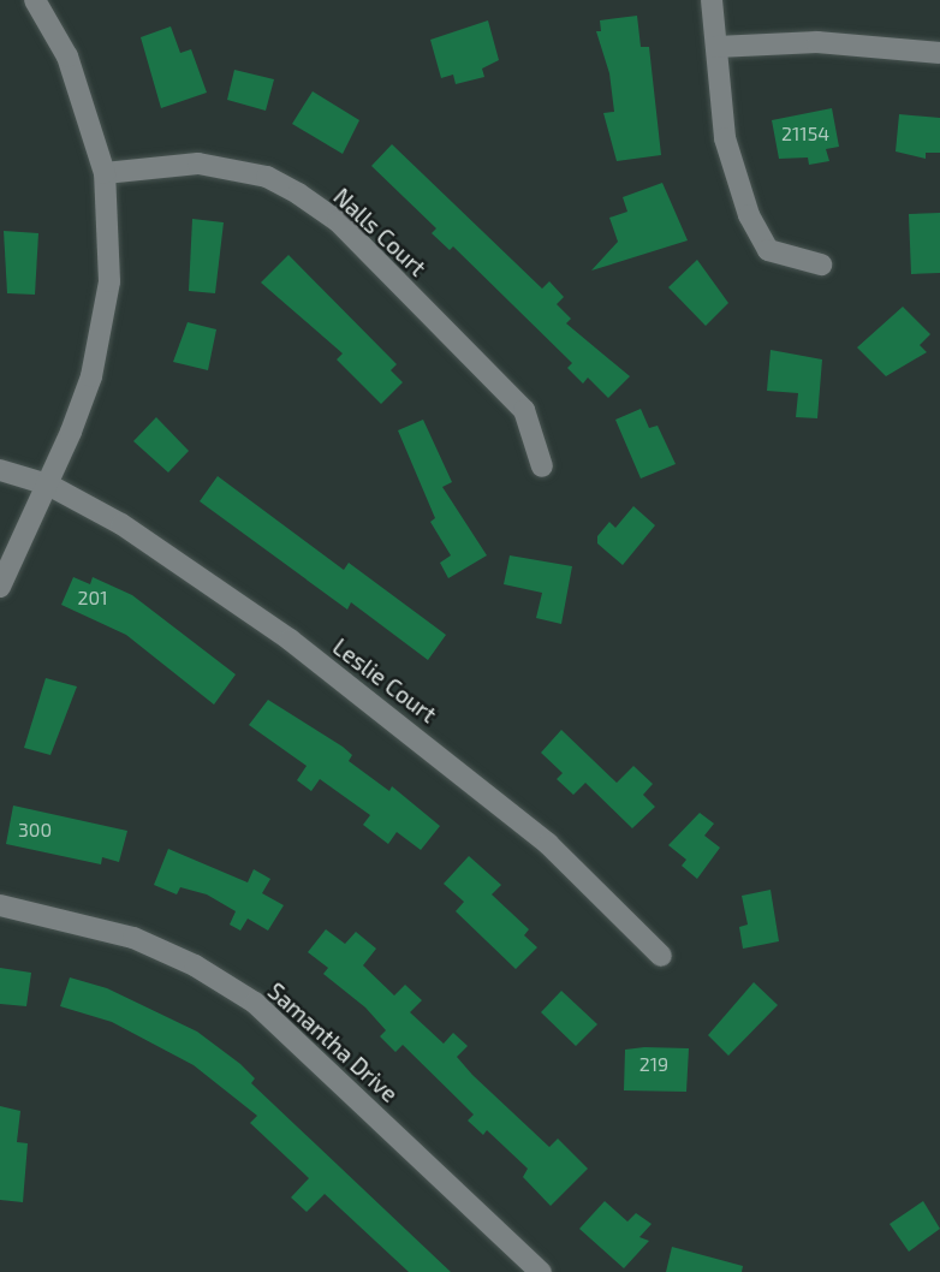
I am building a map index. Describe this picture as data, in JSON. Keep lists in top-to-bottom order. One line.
{"streets":{"street":["Nalls Court","Leslie Court","Samantha Drive"]},"house_numbers":["21154","201","300","219"]}
